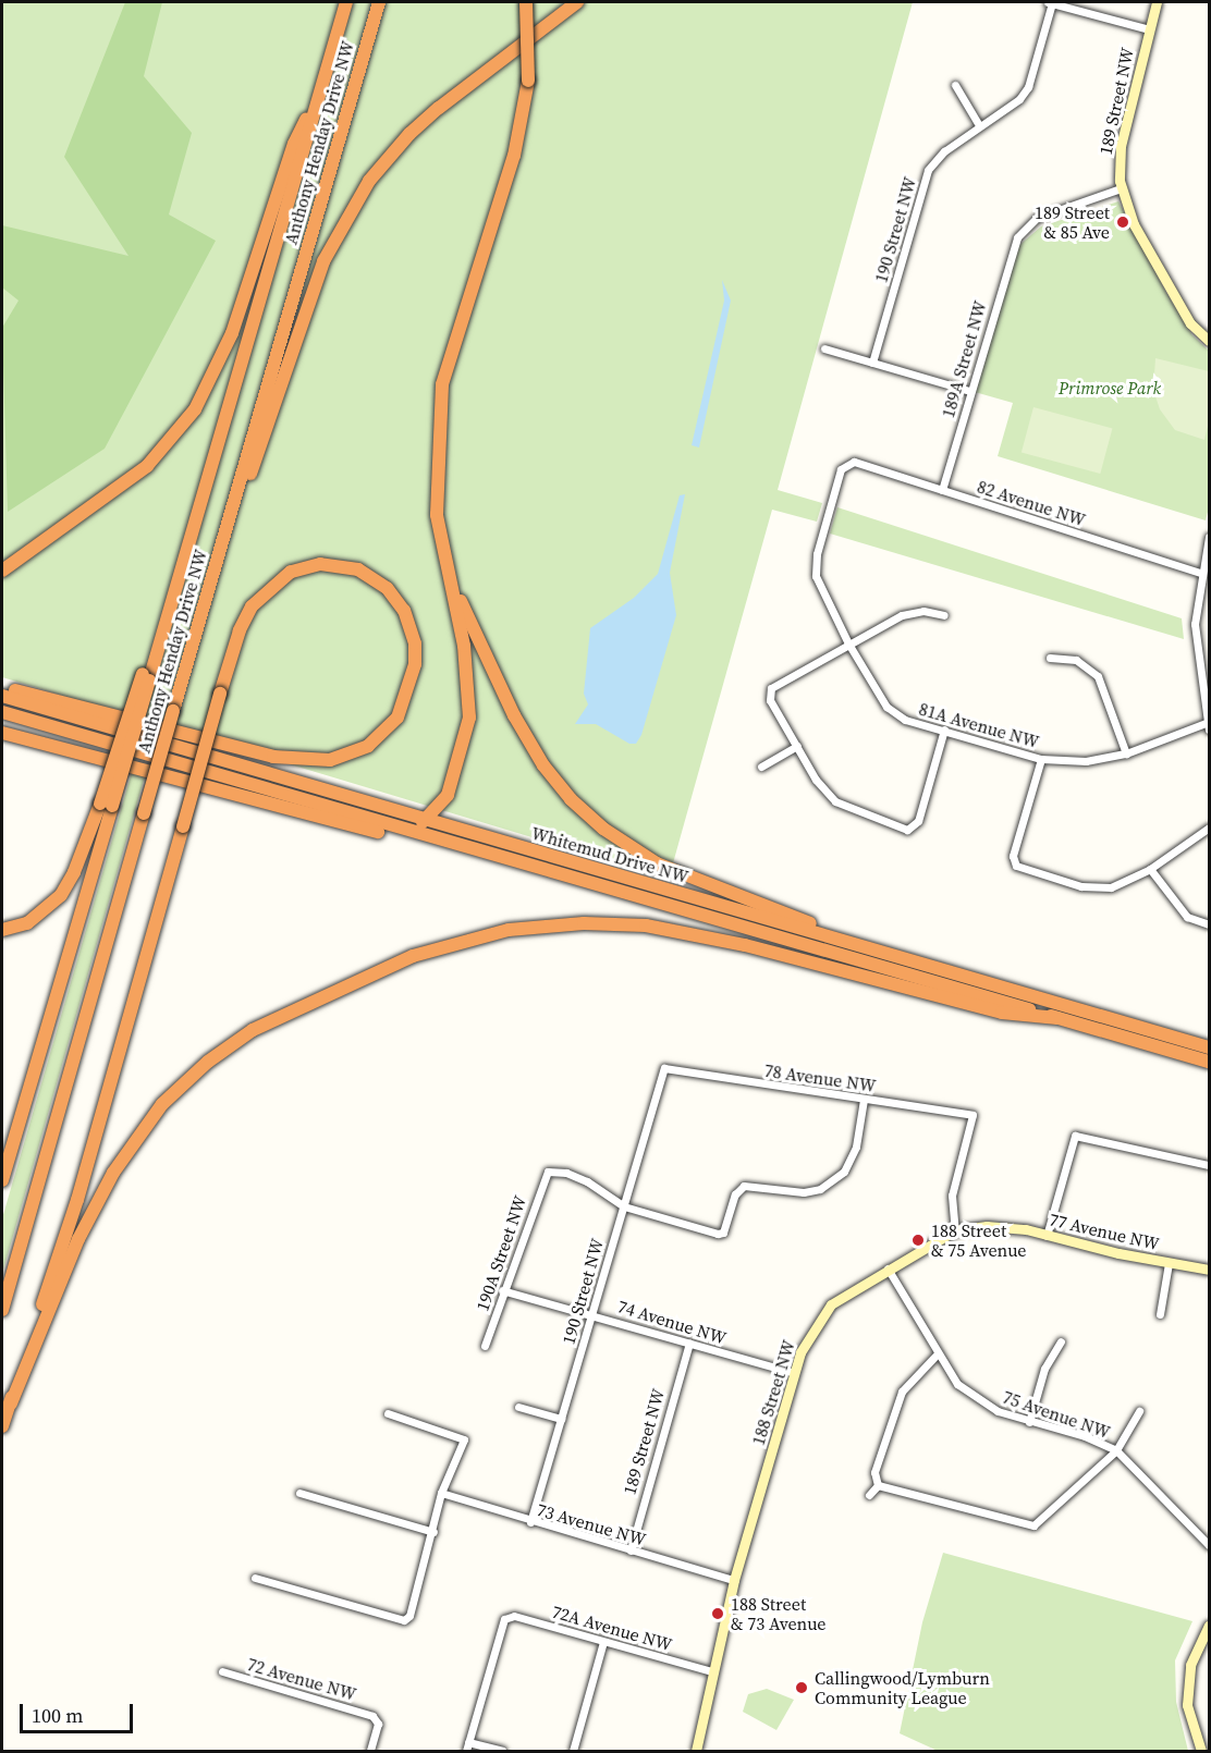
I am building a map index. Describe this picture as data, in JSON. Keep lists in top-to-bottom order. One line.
{"streets":{"highway":["Anthony Henday Drive NW","Whitemud Drive NW"],"street":["189 Street NW","190 Street NW","189A Street NW","82 Avenue NW","81A Avenue NW","78 Avenue NW","77 Avenue NW","190A Street NW","74 Avenue NW","188 Street NW","75 Avenue NW","73 Avenue NW","72A Avenue NW","72 Avenue NW"]},"crossings":[["189 Street NW","189A Street NW"],["189 Street NW","74 Avenue NW"],["189 Street NW","73 Avenue NW"],["190 Street NW","78 Avenue NW"],["190 Street NW","190A Street NW"],["190 Street NW","74 Avenue NW"],["190 Street NW","73 Avenue NW"],["189A Street NW","82 Avenue NW"],["82 Avenue NW","81A Avenue NW"],["78 Avenue NW","77 Avenue NW"],["78 Avenue NW","188 Street NW"],["77 Avenue NW","188 Street NW"],["190A Street NW","74 Avenue NW"],["74 Avenue NW","188 Street NW"],["188 Street NW","75 Avenue NW"],["188 Street NW","73 Avenue NW"],["188 Street NW","72A Avenue NW"]],"parks":["Primrose Park"],"places":["189 Street & 85 Ave","188 Street & 75 Avenue","188 Street & 73 Avenue","Callingwood/Lymburn Community League"],"scale_bar":"100 m"}
